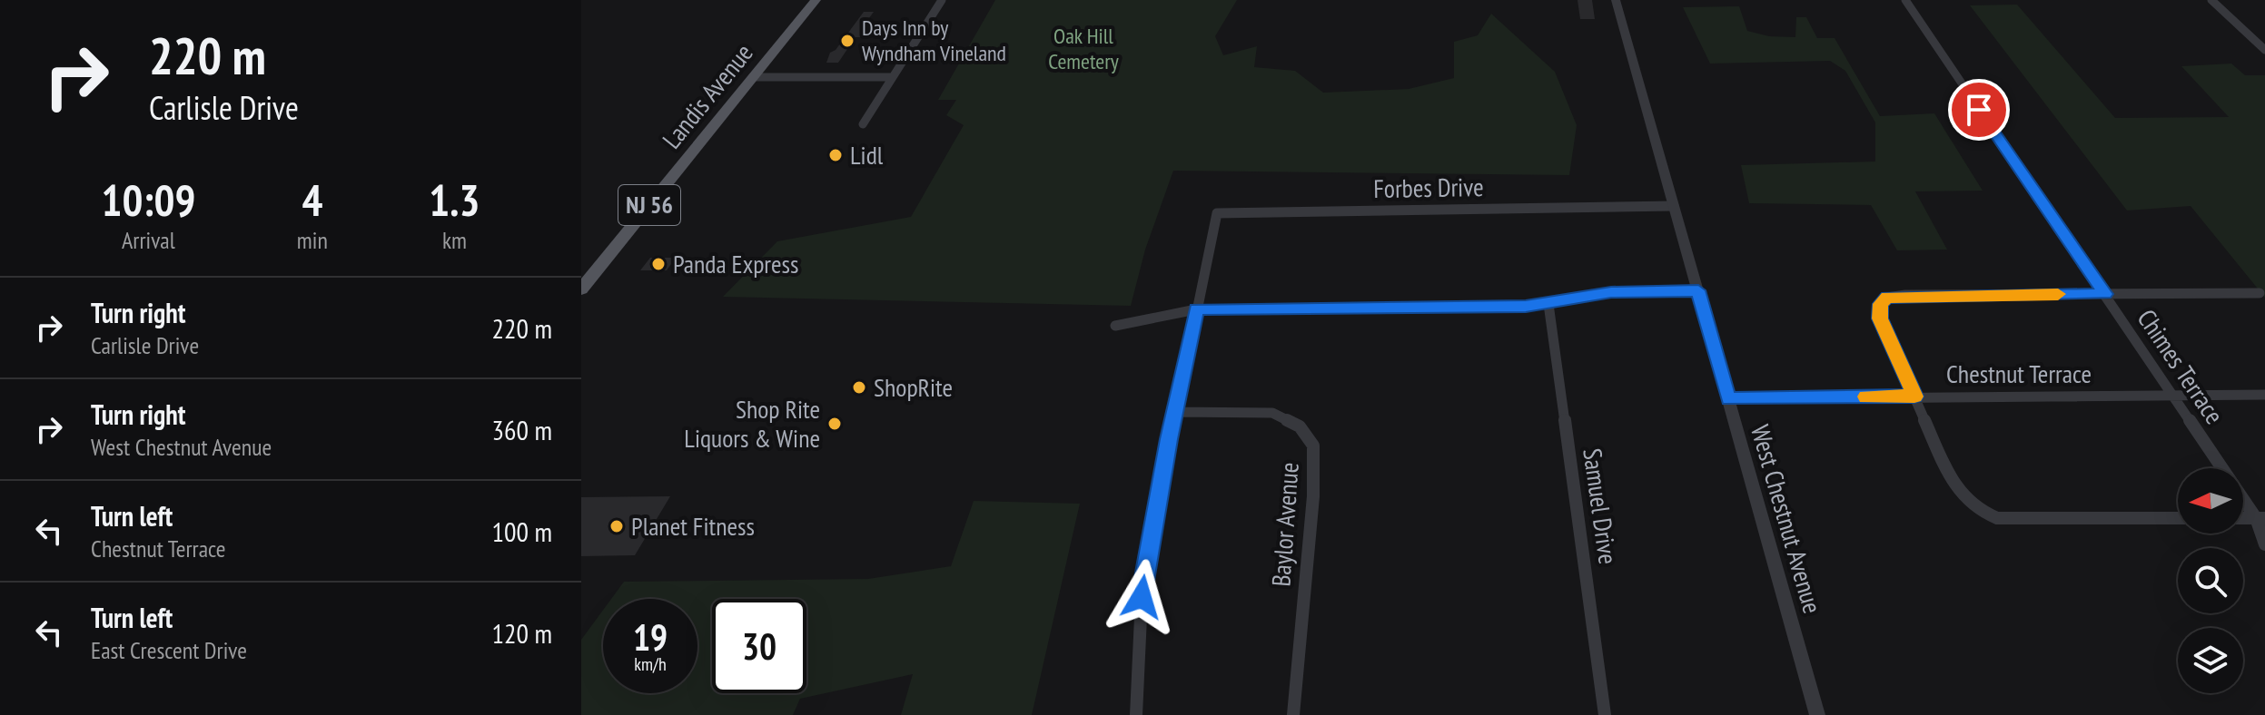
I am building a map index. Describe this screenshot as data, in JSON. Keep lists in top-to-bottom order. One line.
{"streets":{"main road":["Landis Avenue","NJ 56"],"street":["Forbes Drive","Chimes Terrace","Chestnut Terrace","Samuel Drive","West Chestnut Avenue","Baylor Avenue"]},"crossings":[["Forbes Drive","West Chestnut Avenue"],["Chimes Terrace","Chestnut Terrace"],["Chestnut Terrace","West Chestnut Avenue"]],"parks":["Oak Hill Cemetery"],"places":["Days Inn by Wyndham Vineland","Lidl","Panda Express","ShopRite","Shop Rite Liquors & Wine","Planet Fitness"],"north":"left","page":{"turn":["220 m","Carlisle Drive"],"eta":["10:09","Arrival","4","min","1.3","km"],"list":[{"name":"Turn right","note":"Carlisle Drive","value":"220 m"},{"name":"Turn right","note":"West Chestnut Avenue","value":"360 m"},{"name":"Turn left","note":"Chestnut Terrace","value":"100 m"},{"name":"Turn left","note":"East Crescent Drive","value":"120 m"}],"speed":"19 km/h","limit":"30"}}
